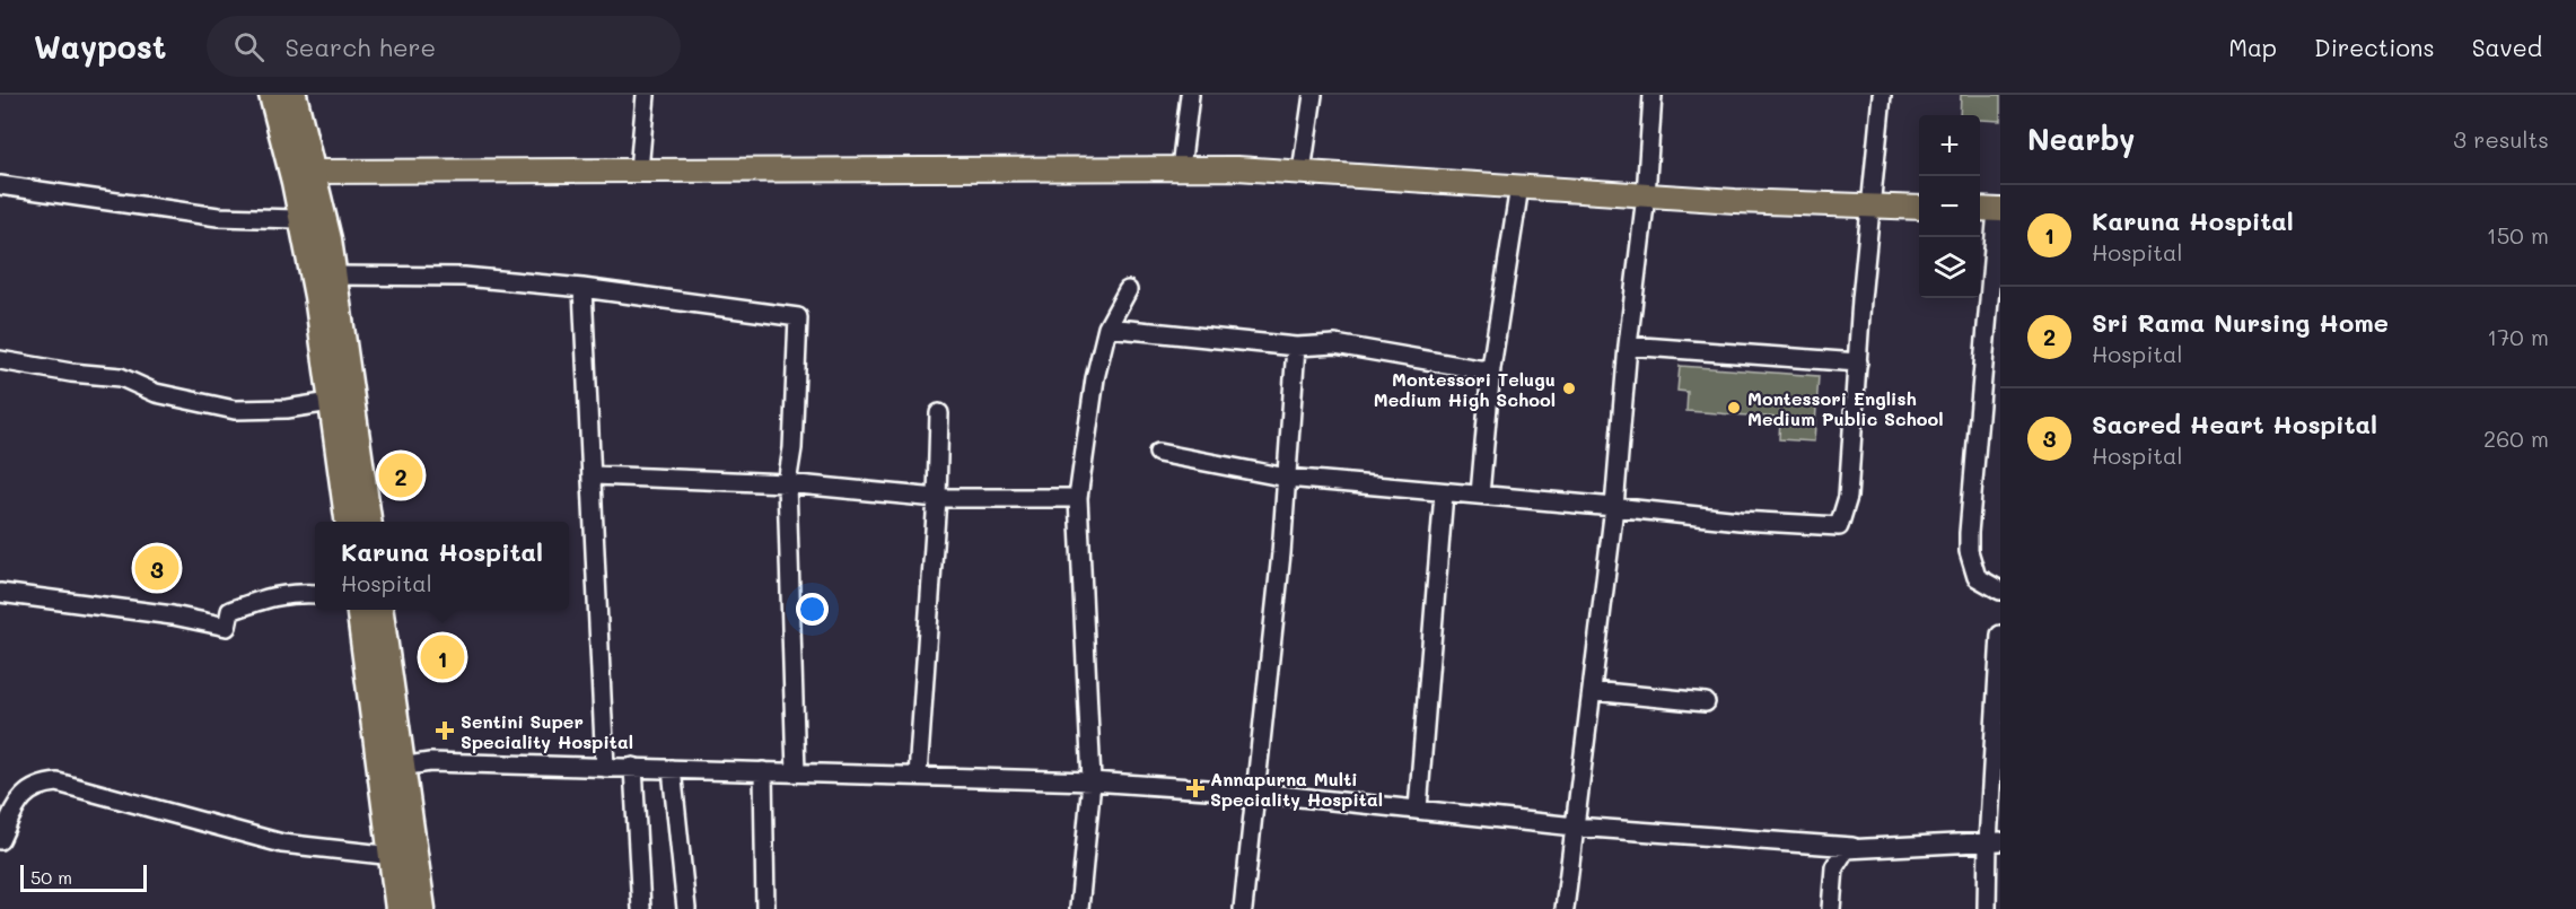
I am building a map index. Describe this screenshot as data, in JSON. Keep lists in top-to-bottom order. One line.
{"places":{"other":["Montessori Telugu Medium High School","Montessori English Medium Public School"],"health":["Sentini Super Speciality Hospital","Annapurna Multi Speciality Hospital"]},"scale_bar":"50 m","page":{"header":"Waypost","search":"Search here","nav":["Map","Directions","Saved"],"heading":["Nearby","3 results"],"map_buttons":["+","−"],"list":[{"mark":"1","name":"Karuna Hospital","note":"Hospital","value":"150 m"},{"mark":"2","name":"Sri Rama Nursing Home","note":"Hospital","value":"170 m"},{"mark":"3","name":"Sacred Heart Hospital","note":"Hospital","value":"260 m"}],"pins":["2","3","1"],"popup":["Karuna Hospital","Hospital"],"scale":"50 m"}}
